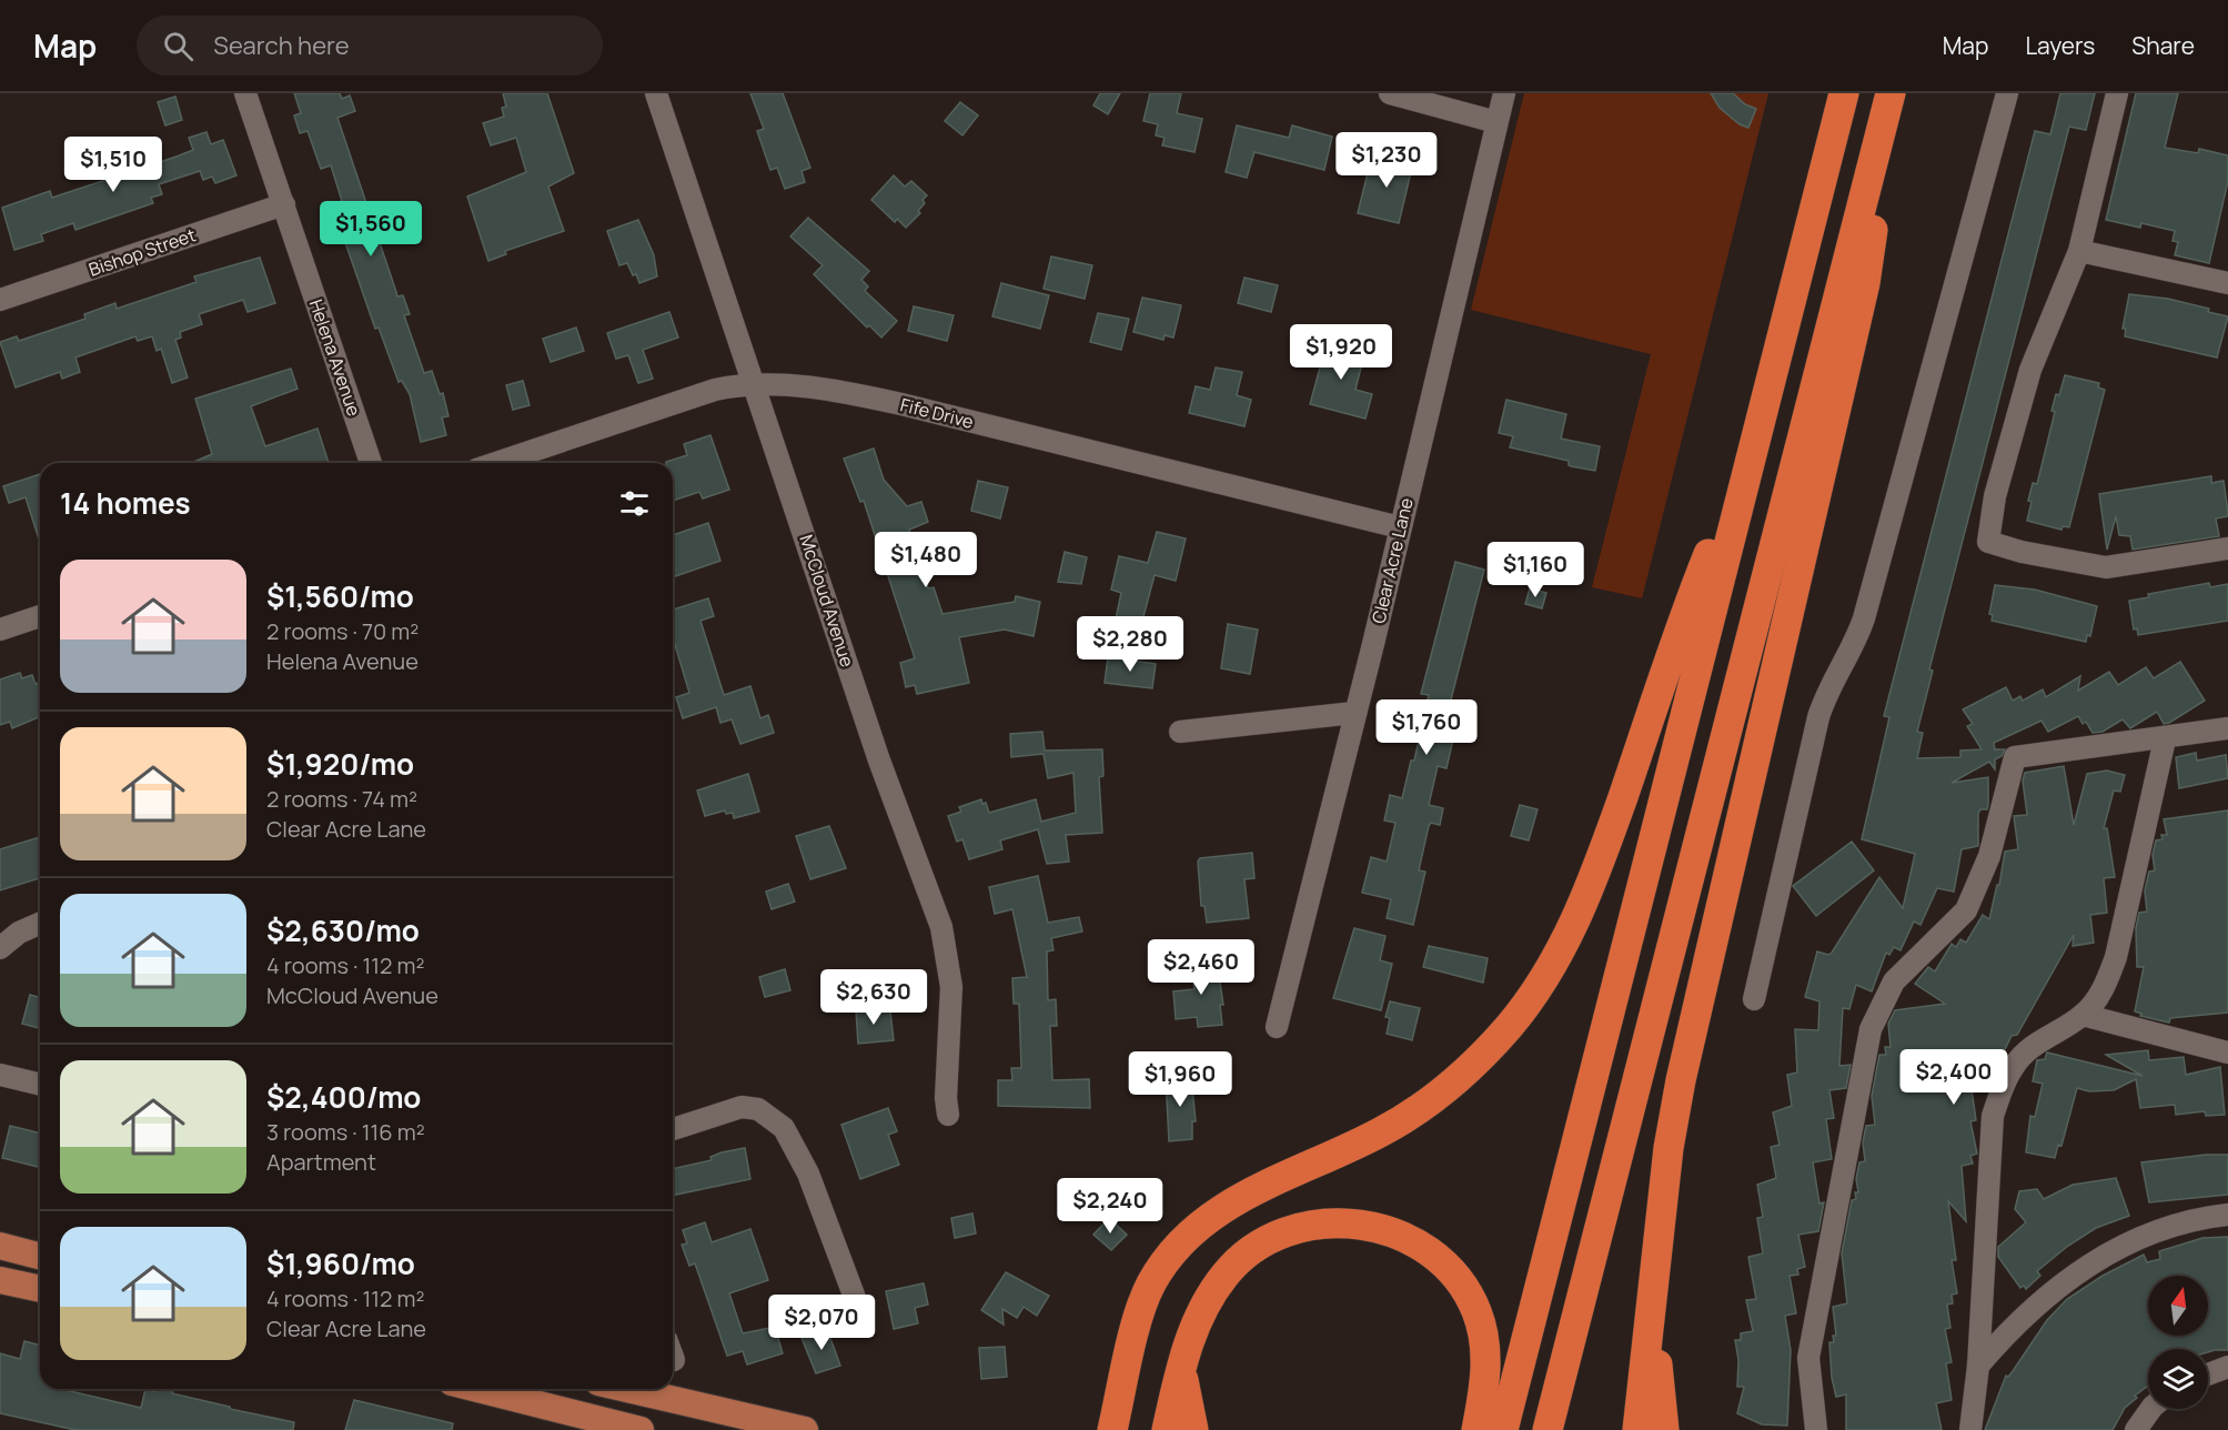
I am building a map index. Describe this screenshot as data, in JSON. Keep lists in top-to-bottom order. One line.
{"streets":{"street":["Bishop Street","Helena Avenue","Fife Drive","Clear Acre Lane","McCloud Avenue"]},"crossings":[["Bishop Street","Helena Avenue"],["Fife Drive","Clear Acre Lane"],["Fife Drive","McCloud Avenue"]],"north":"top","page":{"header":"Map","search":"Search here","nav":["Map","Layers","Share"],"price":["$1,230","$1,510","$1,560","$1,920","$1,480","$1,160","$2,280","$1,760","$2,460","$2,630","$2,400","$1,960","$2,240","$2,070"],"heading":"14 homes","list":[{"name":"$1,560/mo","note":"2 rooms · 70 m² · Helena Avenue"},{"name":"$1,920/mo","note":"2 rooms · 74 m² · Clear Acre Lane"},{"name":"$2,630/mo","note":"4 rooms · 112 m² · McCloud Avenue"},{"name":"$2,400/mo","note":"3 rooms · 116 m² · Apartment"},{"name":"$1,960/mo","note":"4 rooms · 112 m² · Clear Acre Lane"}]}}
